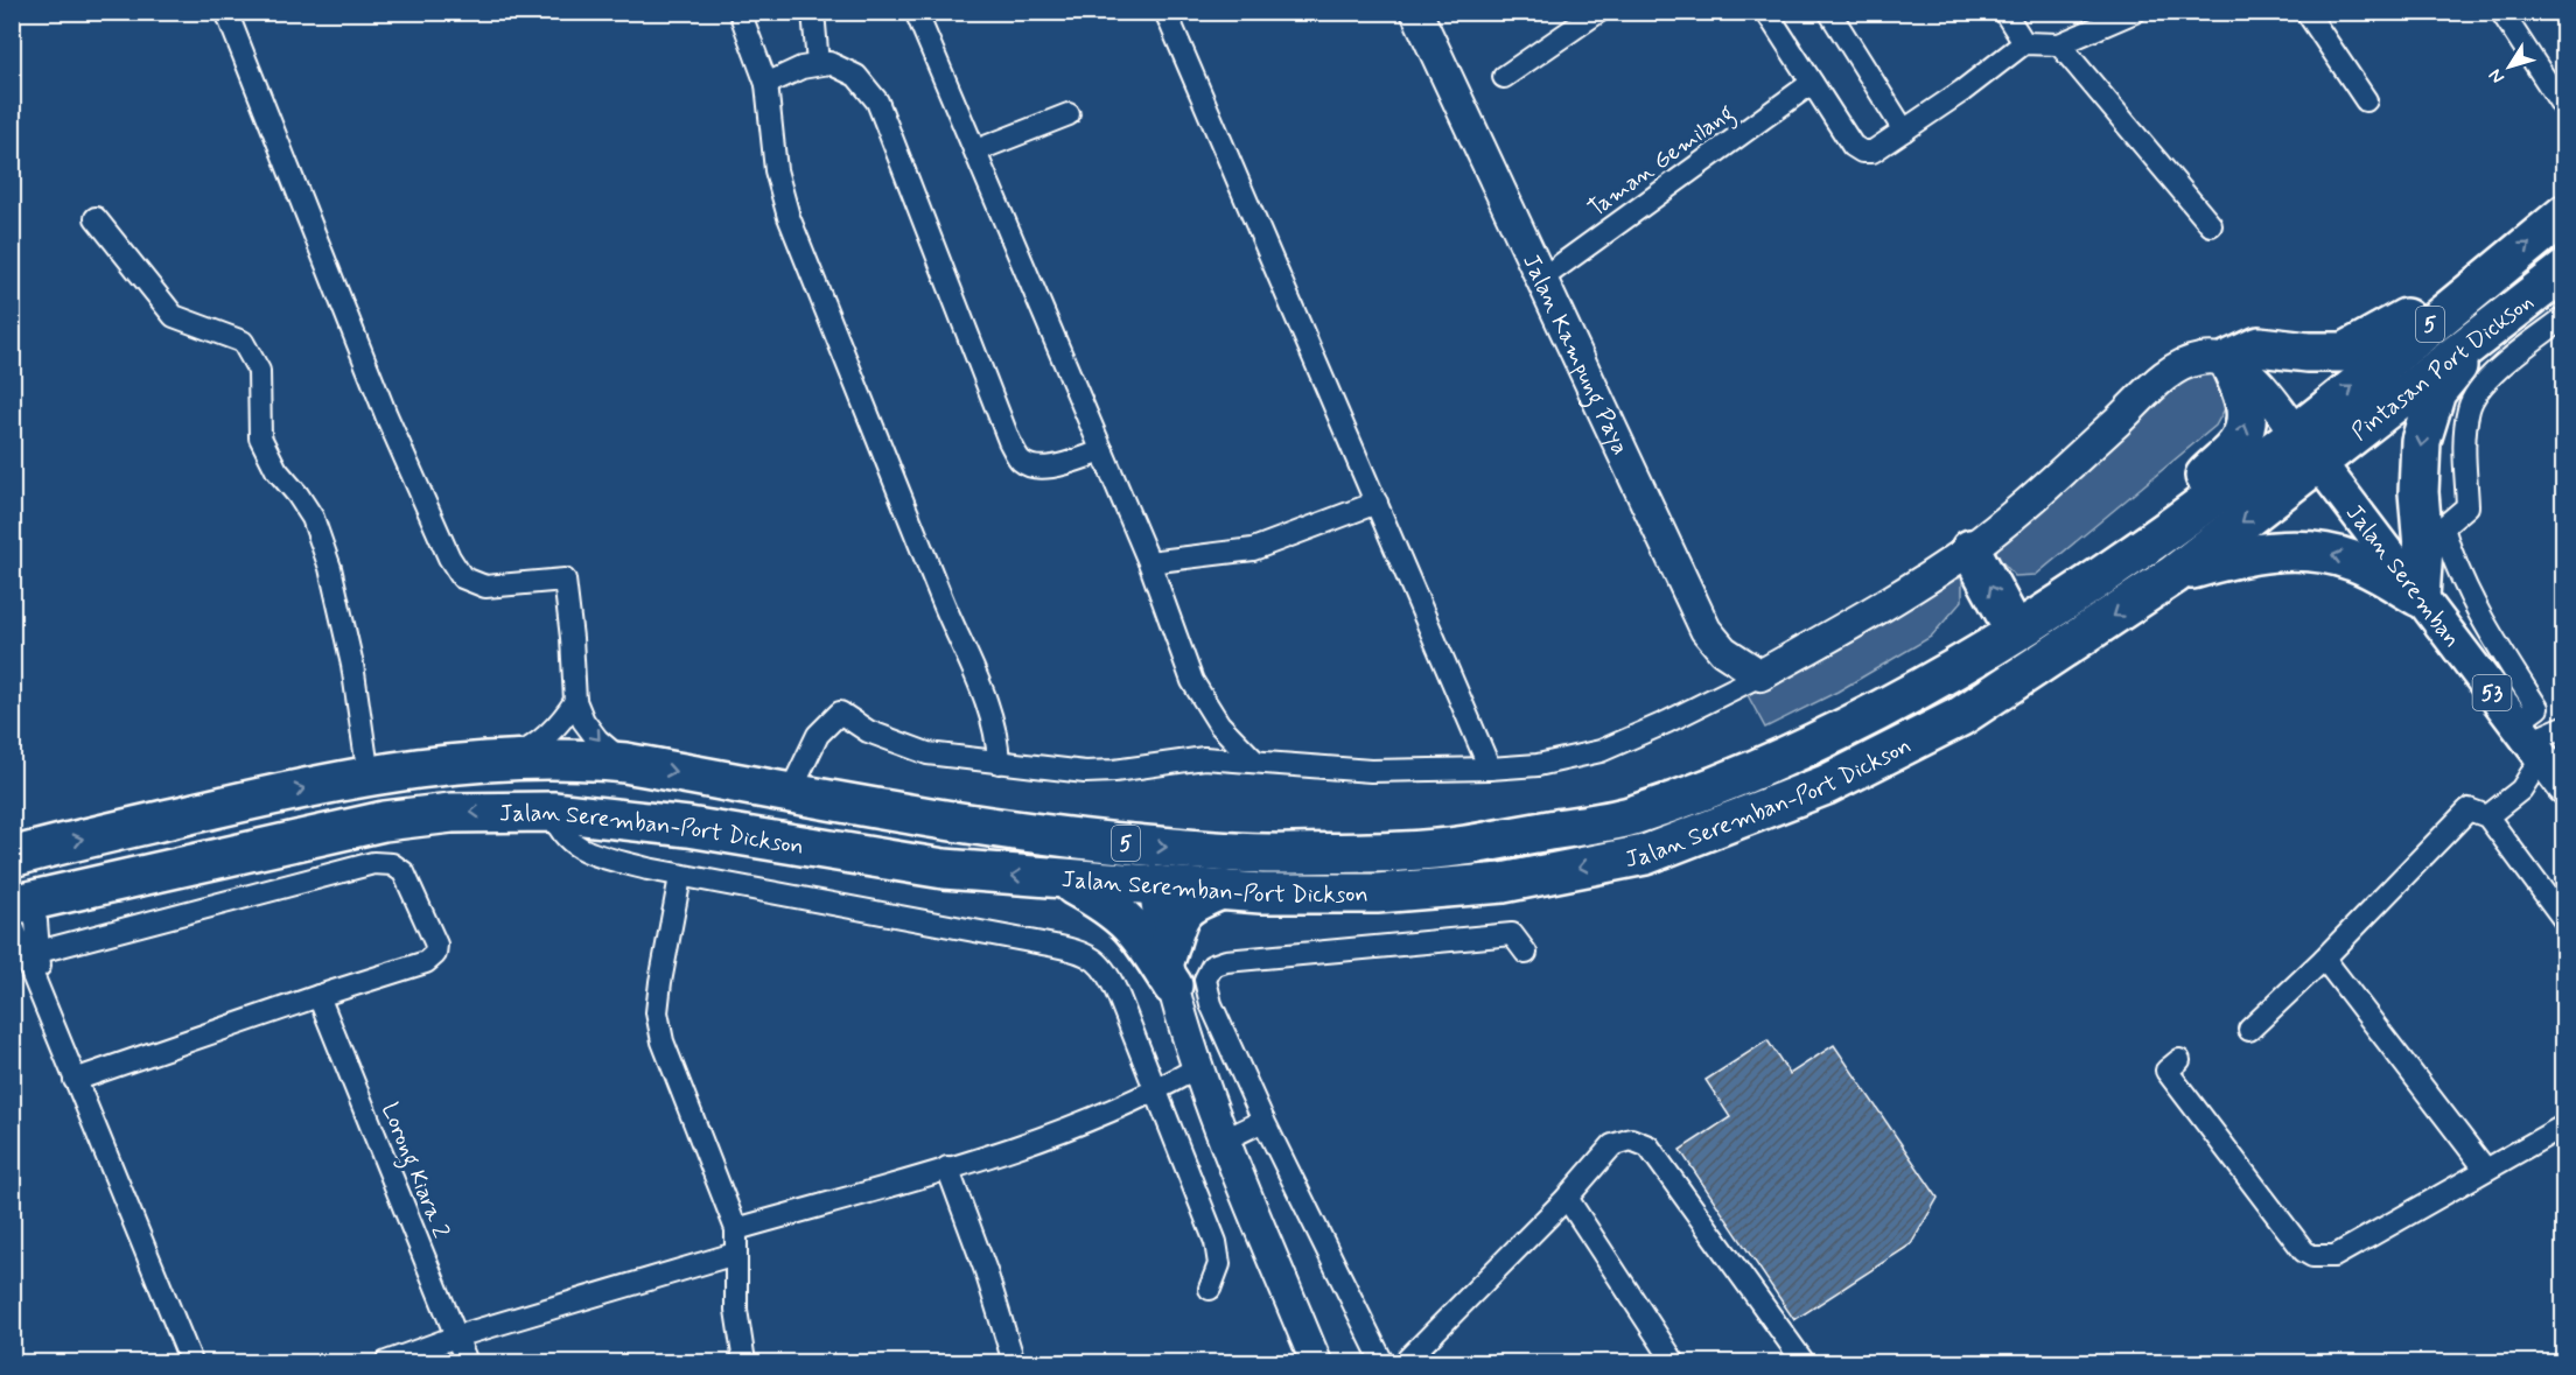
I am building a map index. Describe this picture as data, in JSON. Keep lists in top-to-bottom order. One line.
{"streets":{"highway":["5","Pintasan Port Dickson","Jalan Seremban-Port Dickson"],"main road":["Jalan Seremban","53"],"street":["Taman Gemilang","Jalan Kampung Paya","Lorong Kiara 2"]},"crossings":[["Taman Gemilang","Jalan Kampung Paya"],["Pintasan Port Dickson","Jalan Seremban"],["Pintasan Port Dickson","Jalan Seremban-Port Dickson"],["Jalan Seremban","Jalan Seremban-Port Dickson"]],"north":"bottom left"}
